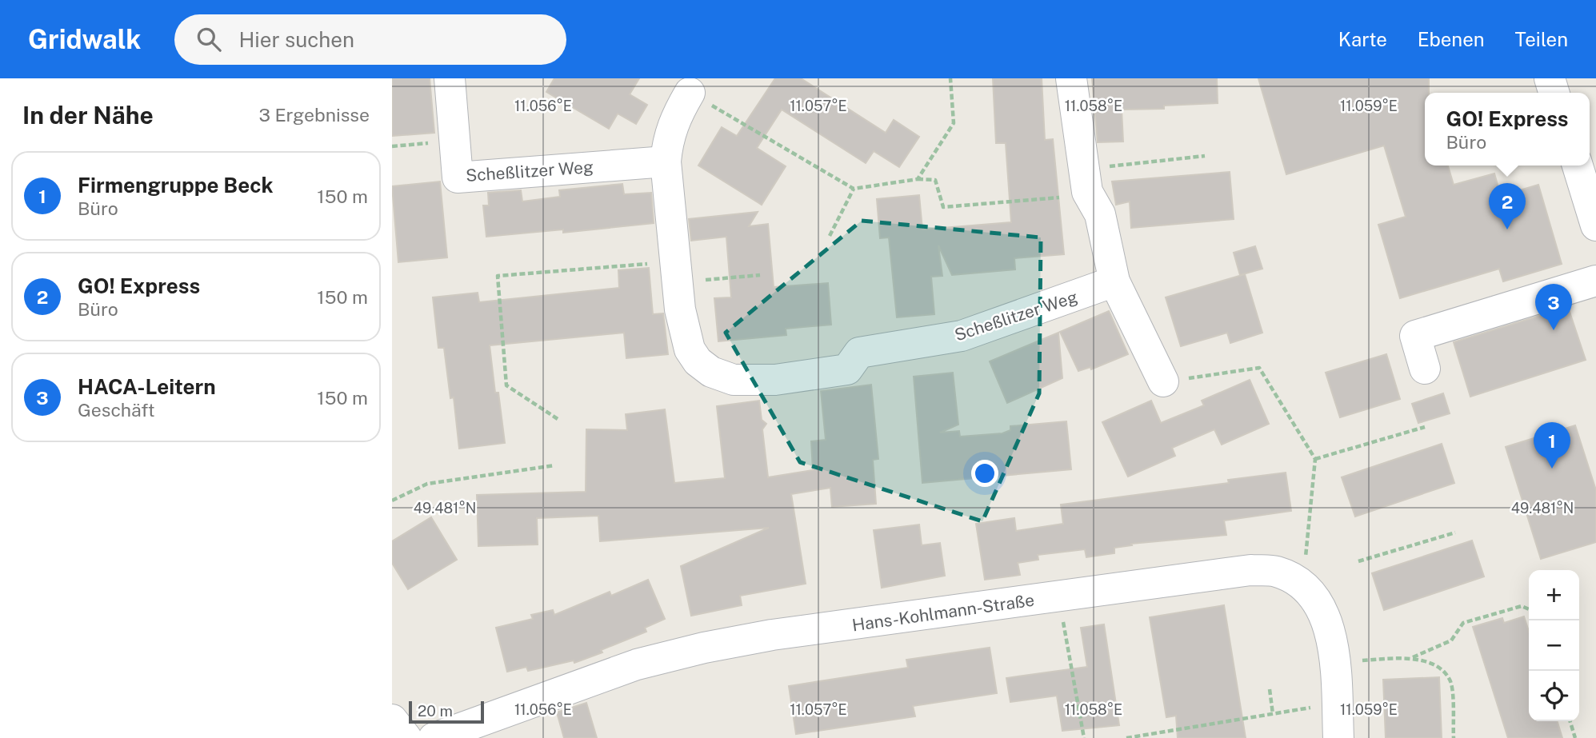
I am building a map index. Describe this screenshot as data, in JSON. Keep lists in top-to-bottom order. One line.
{"streets":{"street":["Scheßlitzer Weg","Hans-Kohlmann-Straße"]},"scale_bar":"20 m","page":{"header":"Gridwalk","search":"Hier suchen","nav":["Karte","Ebenen","Teilen"],"heading":["In der Nähe","3 Ergebnisse"],"popup":["GO! Express","Büro"],"list":[{"mark":"1","name":"Firmengruppe Beck","note":"Büro","value":"150 m"},{"mark":"2","name":"GO! Express","note":"Büro","value":"150 m"},{"mark":"3","name":"HACA-Leitern","note":"Geschäft","value":"150 m"}],"pins":["2","3","1"],"map_buttons":["+","−"],"scale":"20 m"},"coordinates":["11.056°E","11.057°E","11.058°E","11.059°E","49.481°N"]}
